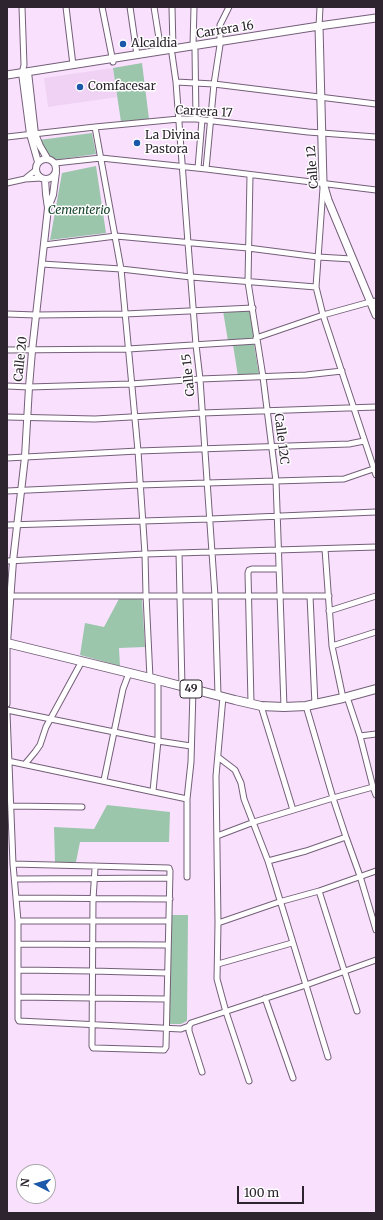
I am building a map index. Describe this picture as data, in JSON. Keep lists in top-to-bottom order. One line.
{"streets":{"main road":["Carrera 16","Calle 12","49"],"street":["Carrera 17","Calle 20","Calle 15","Calle 12C"]},"crossings":[["Carrera 16","Calle 12"],["Carrera 16","Calle 15"],["Carrera 17","Calle 12"],["Carrera 17","Calle 15"],["Calle 20","49"],["Calle 15","49"],["Calle 12C","49"]],"parks":["Cementerio"],"places":["Alcaldia","Comfacesar","La Divina Pastora"],"scale_bar":"100 m","north":"left"}
